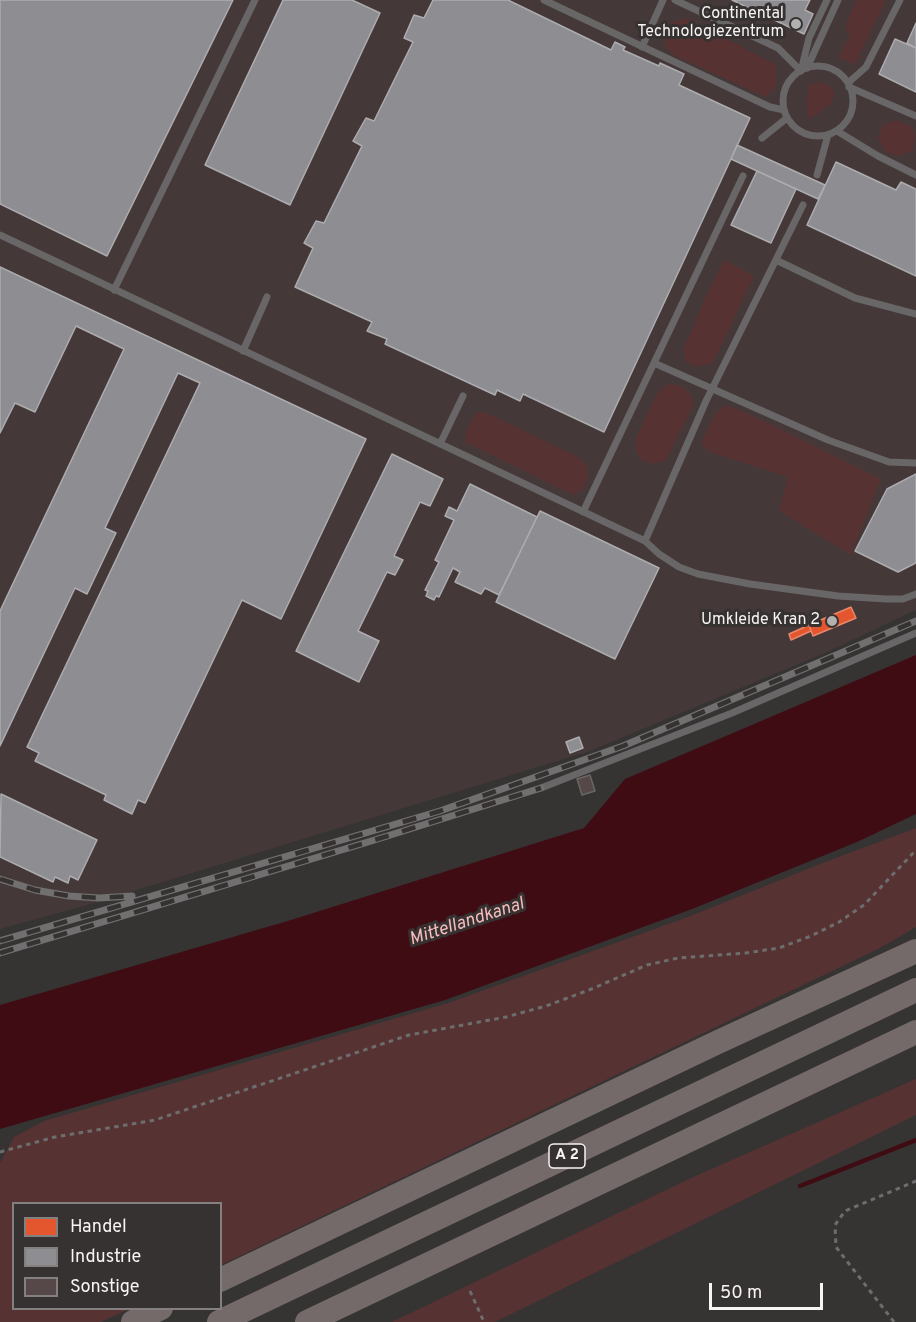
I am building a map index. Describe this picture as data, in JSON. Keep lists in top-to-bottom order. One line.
{"streets":{"highway":["A 2"]},"water":["Mittellandkanal"],"places":["Continental Technologiezentrum","Umkleide Kran 2"],"legend":["Handel","Industrie","Sonstige"],"scale_bar":"50 m"}
